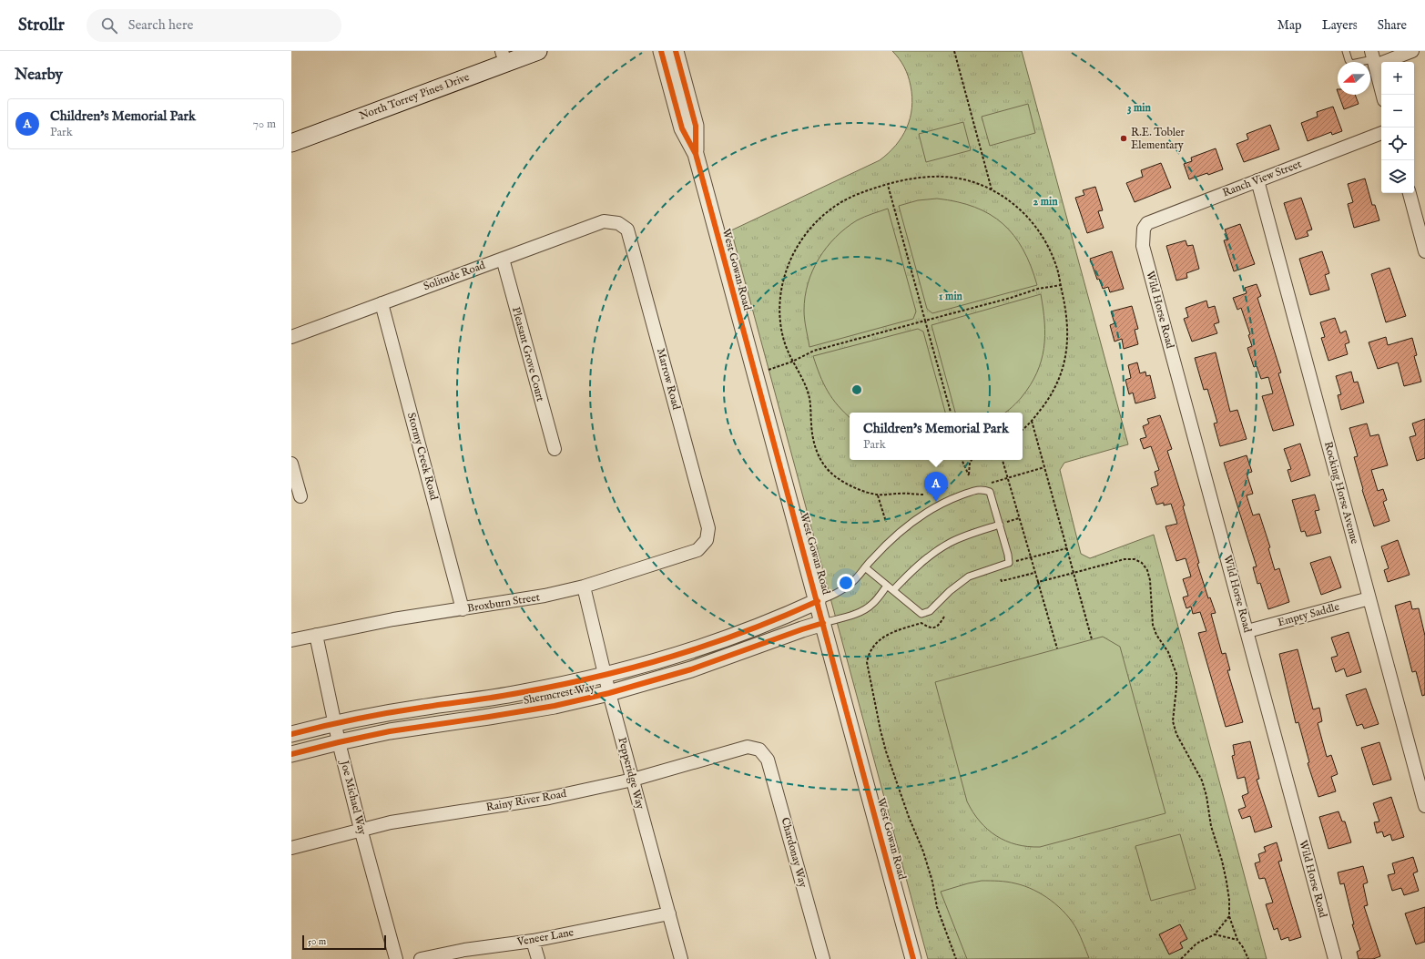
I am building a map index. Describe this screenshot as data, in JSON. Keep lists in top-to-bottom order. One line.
{"streets":{"main road":["North Torrey Pines Drive"],"street":["Ranch View Street","West Gowan Road","Solitude Road","Wild Horse Road","Pleasant Grove Court","Marrow Road","Stormy Creek Road","Rocking Horse Avenue","Broxburn Street","Empty Saddle","Shermcrest Way","Pepperidge Way","Joe Michael Way","Rainy River Road","Chardonay Way","Veneer Lane"]},"crossings":[["Ranch View Street","Wild Horse Road"],["Ranch View Street","Rocking Horse Avenue"],["West Gowan Road","Shermcrest Way"],["Solitude Road","Pleasant Grove Court"],["Solitude Road","Marrow Road"],["Solitude Road","Stormy Creek Road"],["Wild Horse Road","Empty Saddle"],["Marrow Road","Broxburn Street"],["Stormy Creek Road","Broxburn Street"],["Rocking Horse Avenue","Empty Saddle"],["Broxburn Street","Pepperidge Way"],["Broxburn Street","Joe Michael Way"],["Shermcrest Way","Pepperidge Way"],["Shermcrest Way","Joe Michael Way"],["Pepperidge Way","Rainy River Road"],["Pepperidge Way","Veneer Lane"],["Joe Michael Way","Rainy River Road"],["Rainy River Road","Chardonay Way"]],"places":["R.E. Tobler Elementary"],"scale_bar":"50 m","north":"left","page":{"header":"Strollr","search":"Search here","nav":["Map","Layers","Share"],"heading":"Nearby","map_buttons":["+","−"],"list":[{"mark":"A","name":"Children's Memorial Park","note":"Park","value":"70 m"}],"popup":["Children's Memorial Park","Park"],"pins":"A","scale":"50 m"},"rings":["3 min","2 min","1 min"]}
